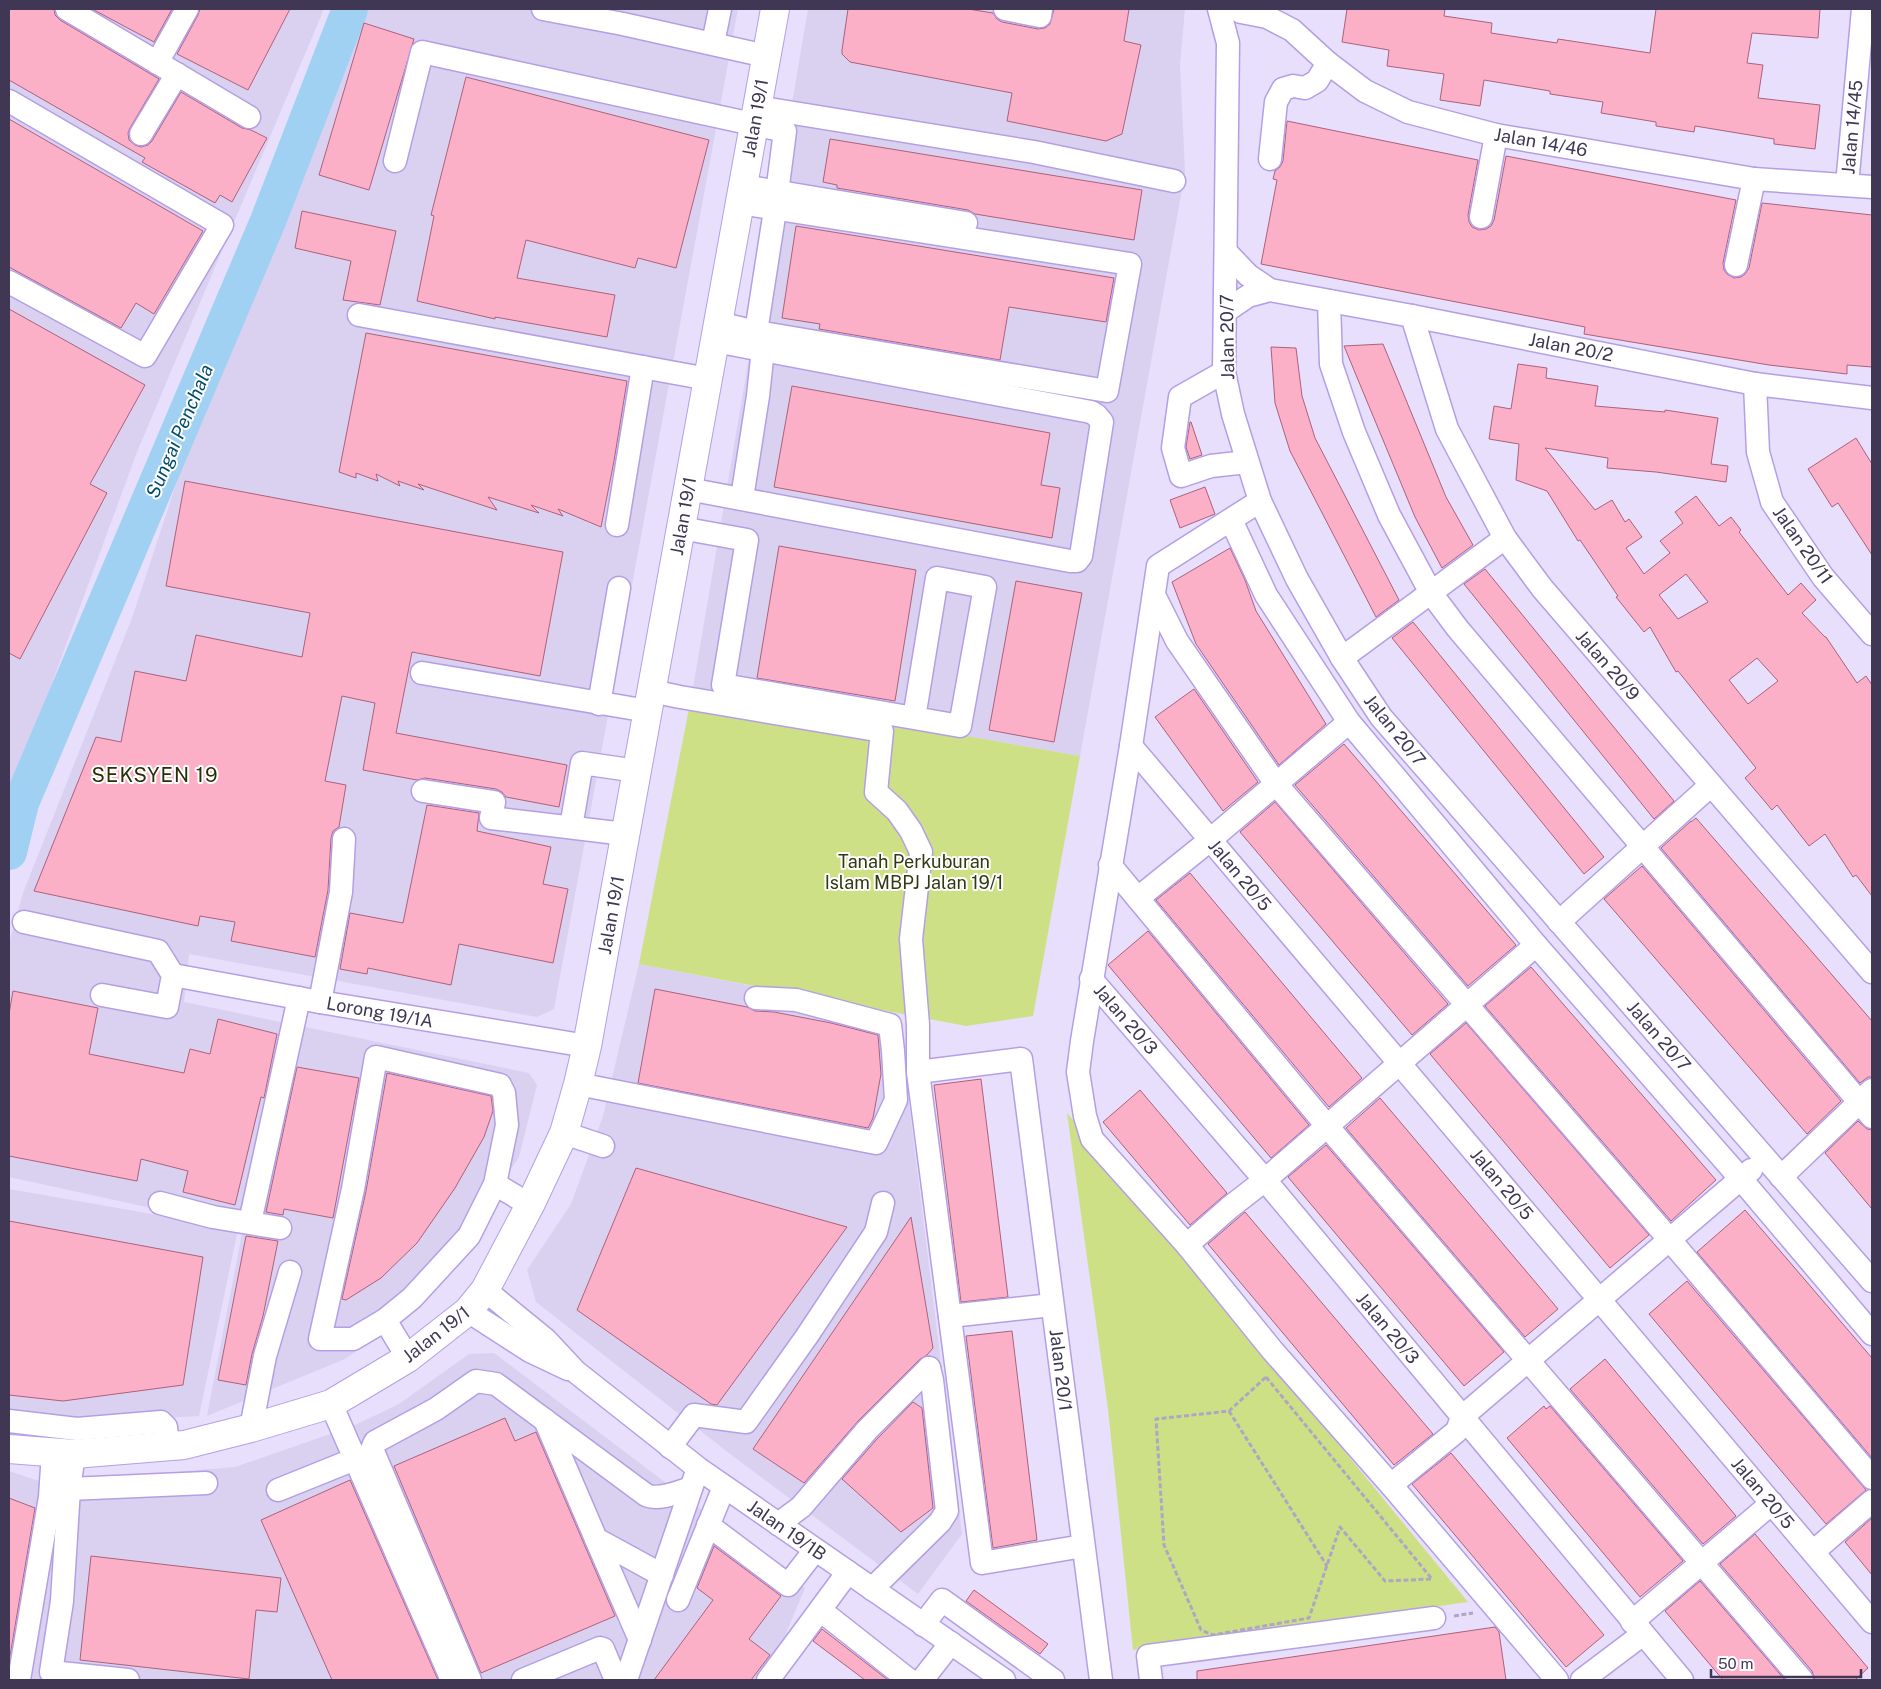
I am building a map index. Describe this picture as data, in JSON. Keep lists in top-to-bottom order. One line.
{"streets":{"main road":["Jalan 19/1"],"street":["Jalan 14/45","Jalan 14/46","Jalan 20/7","Jalan 20/2","Jalan 20/11","Jalan 20/9","Jalan 20/5","Lorong 19/1A","Jalan 20/3","Jalan 20/1","Jalan 19/1B"]},"crossings":[["Jalan 19/1","Lorong 19/1A"],["Jalan 19/1","Jalan 19/1B"],["Jalan 14/45","Jalan 14/46"],["Jalan 14/46","Jalan 20/7"],["Jalan 20/7","Jalan 20/2"],["Jalan 20/2","Jalan 20/11"],["Jalan 20/2","Jalan 20/9"]],"districts":["SEKSYEN 19"],"water":["Sungai Penchala"],"parks":["Tanah Perkuburan Islam MBPJ Jalan 19/1"],"scale_bar":"50 m"}
